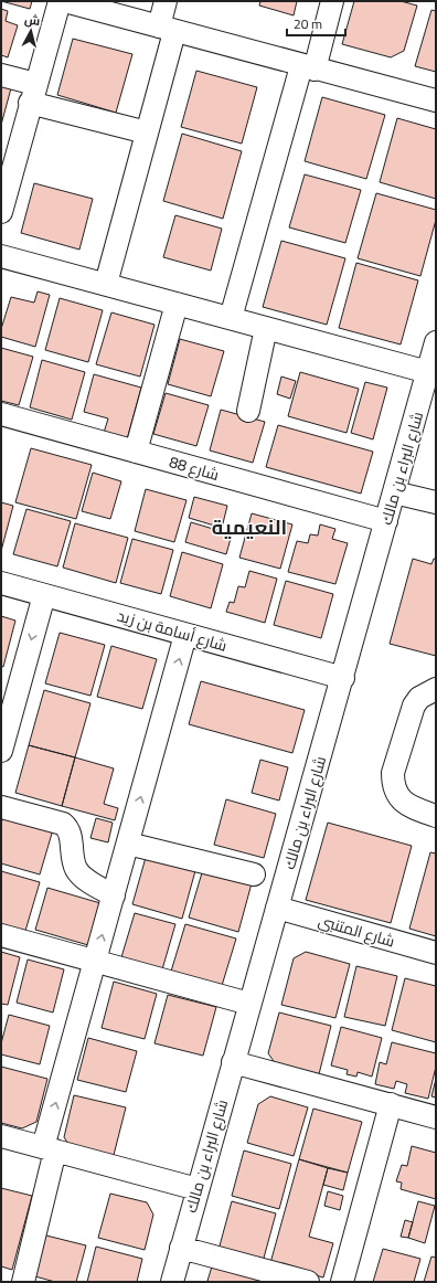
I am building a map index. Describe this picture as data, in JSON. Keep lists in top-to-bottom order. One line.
{"streets":{"street":["شارع 88","شارع البراء بن مالك","شارع أسامة بن زيد","شارع المتنبي"]},"crossings":[["شارع 88","شارع البراء بن مالك"],["شارع البراء بن مالك","شارع أسامة بن زيد"],["شارع البراء بن مالك","شارع المتنبي"]],"districts":["النعيمية"],"scale_bar":"20 m","north":"top"}
